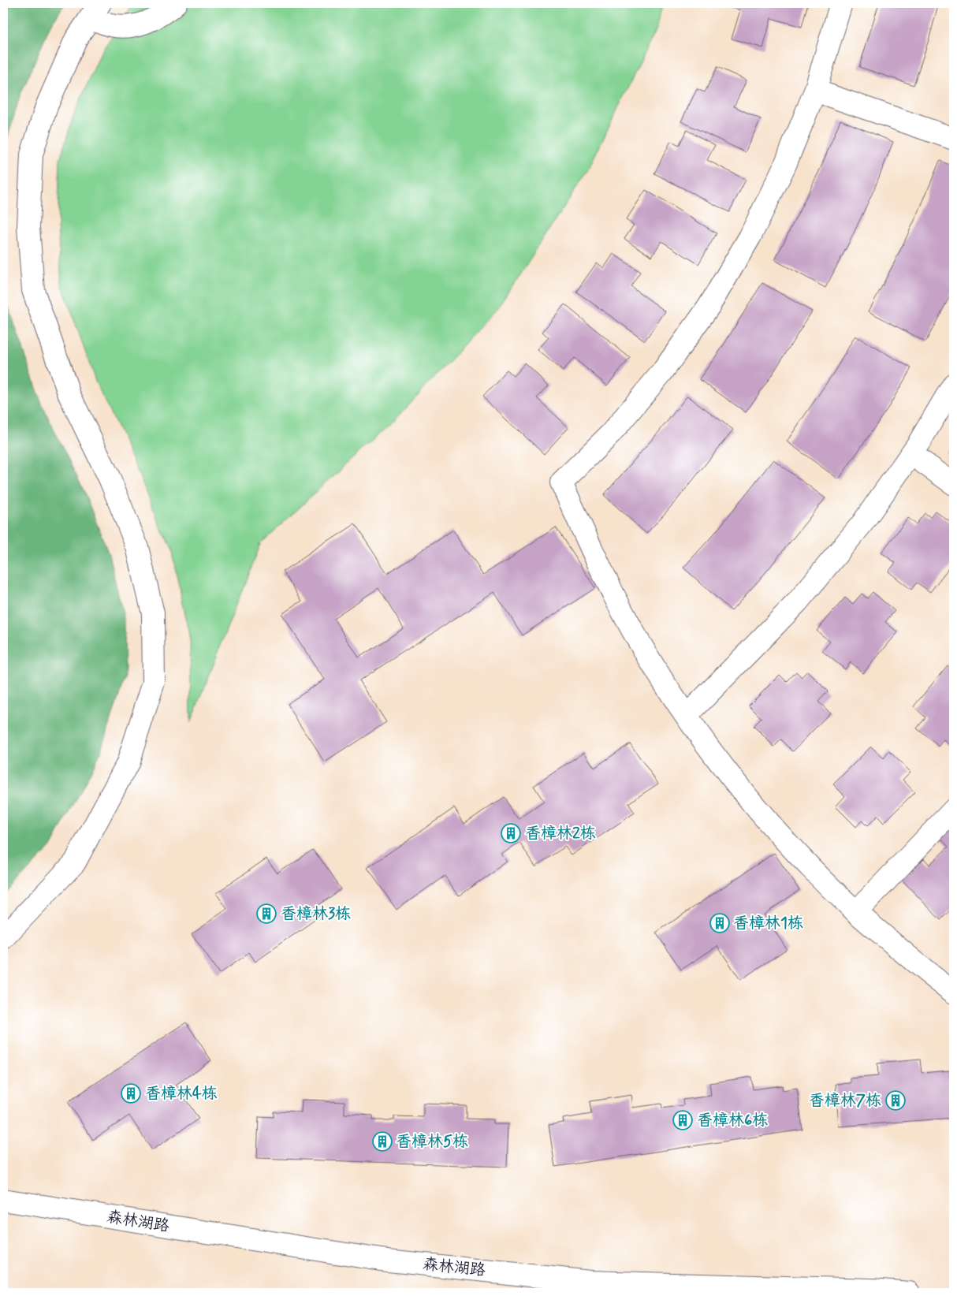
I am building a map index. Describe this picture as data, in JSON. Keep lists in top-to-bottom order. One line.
{"streets":{"street":["森林湖路"]},"places":{"building":["香樟林2栋","香樟林3栋","香樟林1栋","香樟林4栋","香樟林7栋","香樟林6栋","香樟林5栋"]}}
